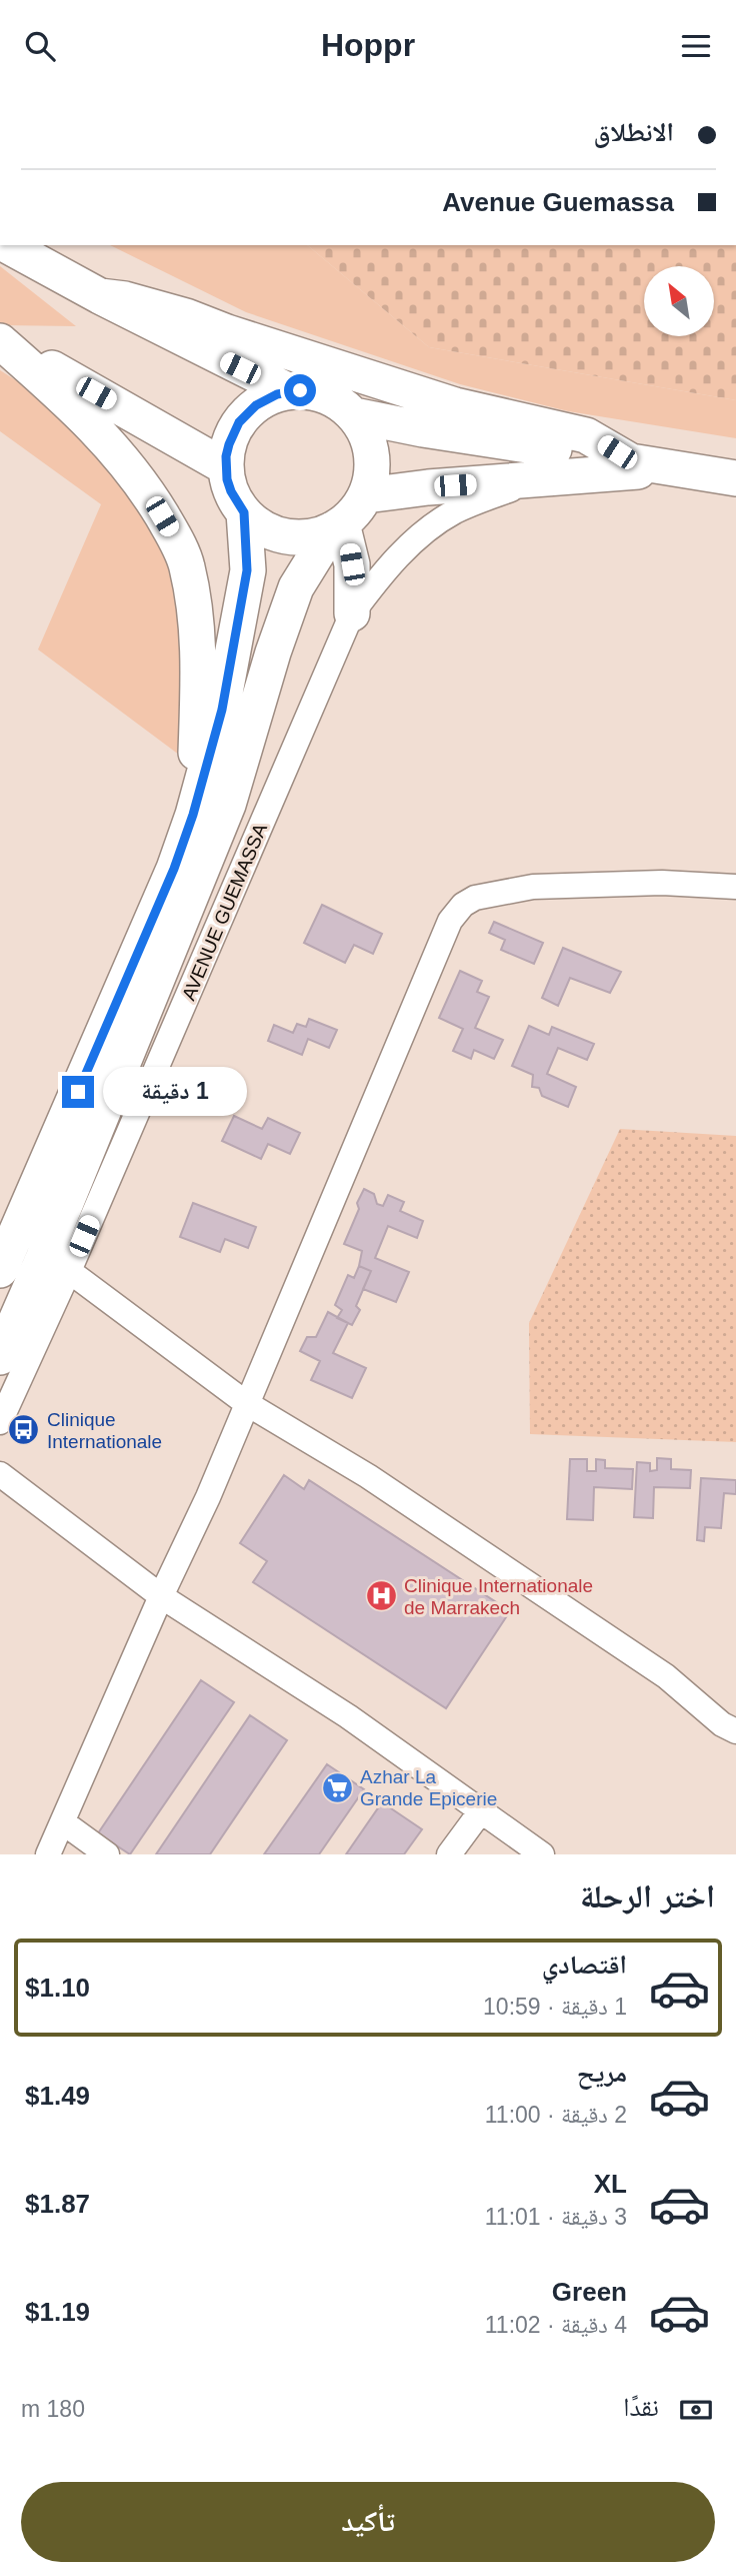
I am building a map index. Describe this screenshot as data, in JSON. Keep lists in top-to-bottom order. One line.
{"streets":{"main road":["AVENUE GUEMASSA"]},"places":{"bus stop":["Clinique Internationale"],"hospital":["Clinique Internationale de Marrakech"],"supermarket":["Azhar La Grande Epicerie"]},"north":"top left","page":{"header":"Hoppr","banner":["الانطلاق","Avenue Guemassa"],"bubble":"1 دقيقة","heading":"اختر الرحلة","list":[{"name":"اقتصادي","note":"1 دقيقة · 10:59","value":"$1.10"},{"name":"مريح","note":"2 دقيقة · 11:00","value":"$1.49"},{"name":"XL","note":"3 دقيقة · 11:01","value":"$1.87"},{"name":"Green","note":"4 دقيقة · 11:02","value":"$1.19"}],"pay":["نقدًا","180 m"],"buttons":"تأكيد"}}
